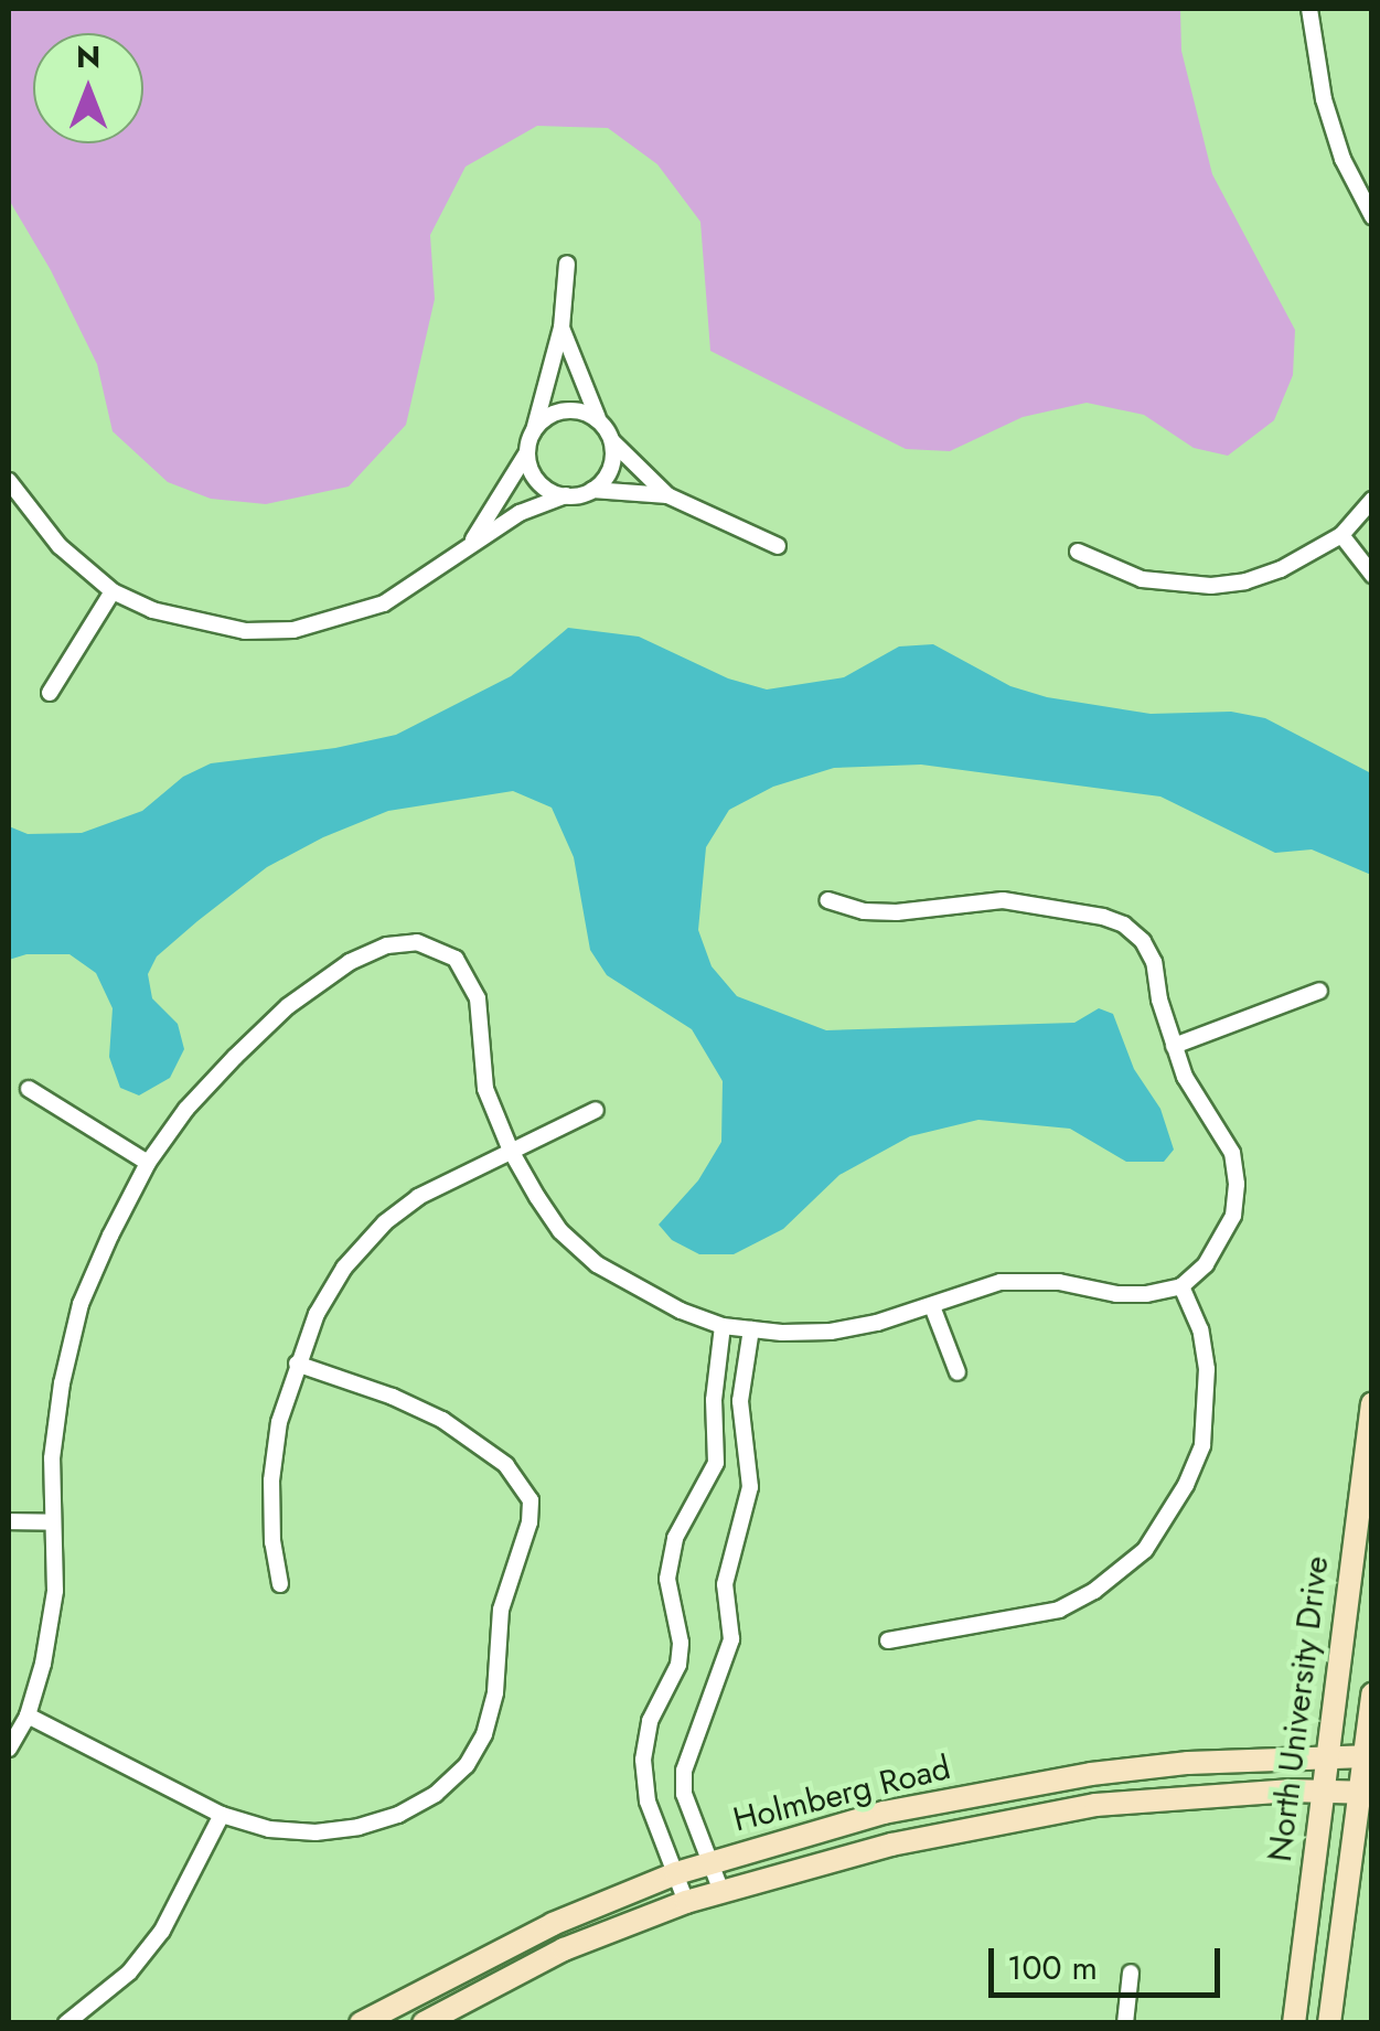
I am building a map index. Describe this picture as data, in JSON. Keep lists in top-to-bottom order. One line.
{"streets":{"street":["North University Drive","Holmberg Road"]},"crossings":[["North University Drive","Holmberg Road"]],"scale_bar":"100 m","north":"top"}
